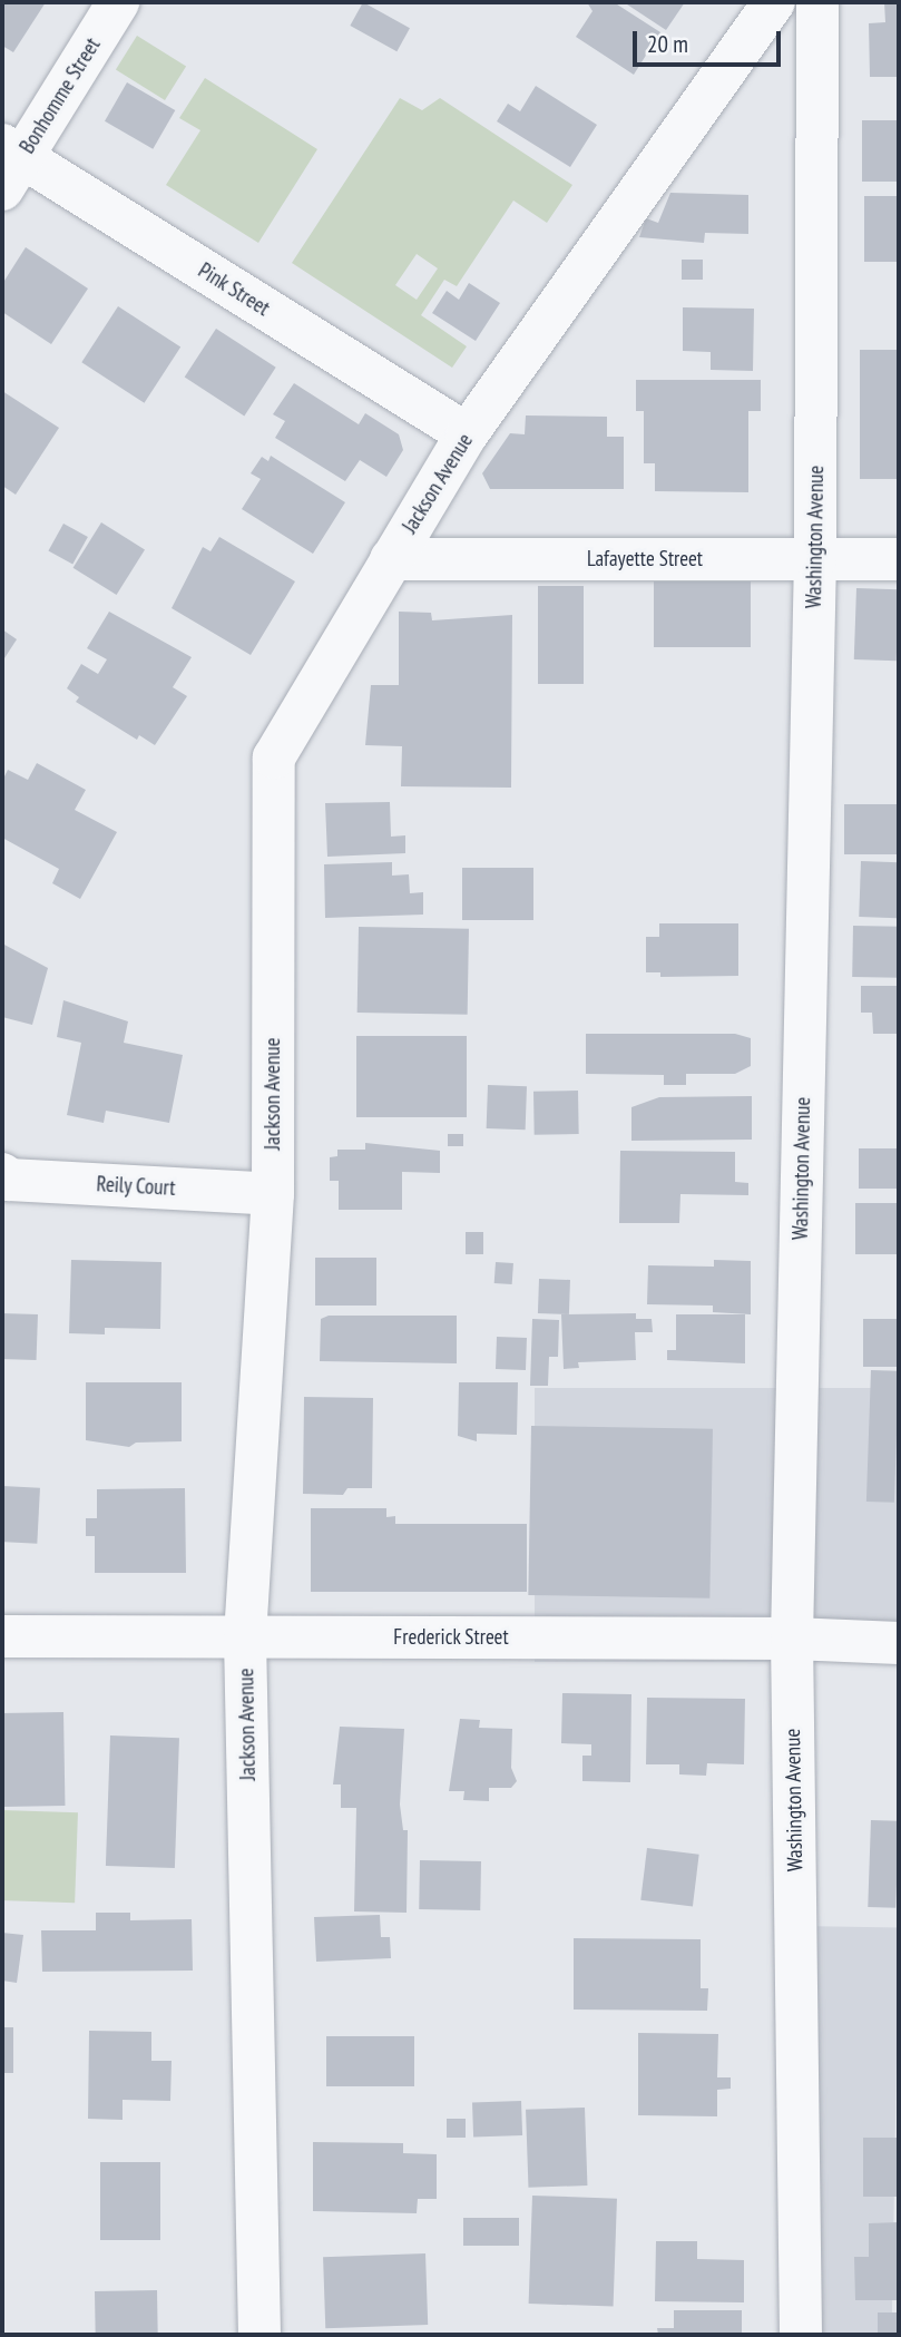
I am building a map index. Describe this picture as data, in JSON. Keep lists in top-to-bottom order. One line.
{"streets":{"street":["Bonhomme Street","Pink Street","Jackson Avenue","Washington Avenue","Lafayette Street","Reily Court","Frederick Street"]},"crossings":[["Bonhomme Street","Pink Street"],["Pink Street","Jackson Avenue"],["Jackson Avenue","Lafayette Street"],["Jackson Avenue","Reily Court"],["Jackson Avenue","Frederick Street"],["Washington Avenue","Lafayette Street"],["Washington Avenue","Frederick Street"]],"scale_bar":"20 m"}
